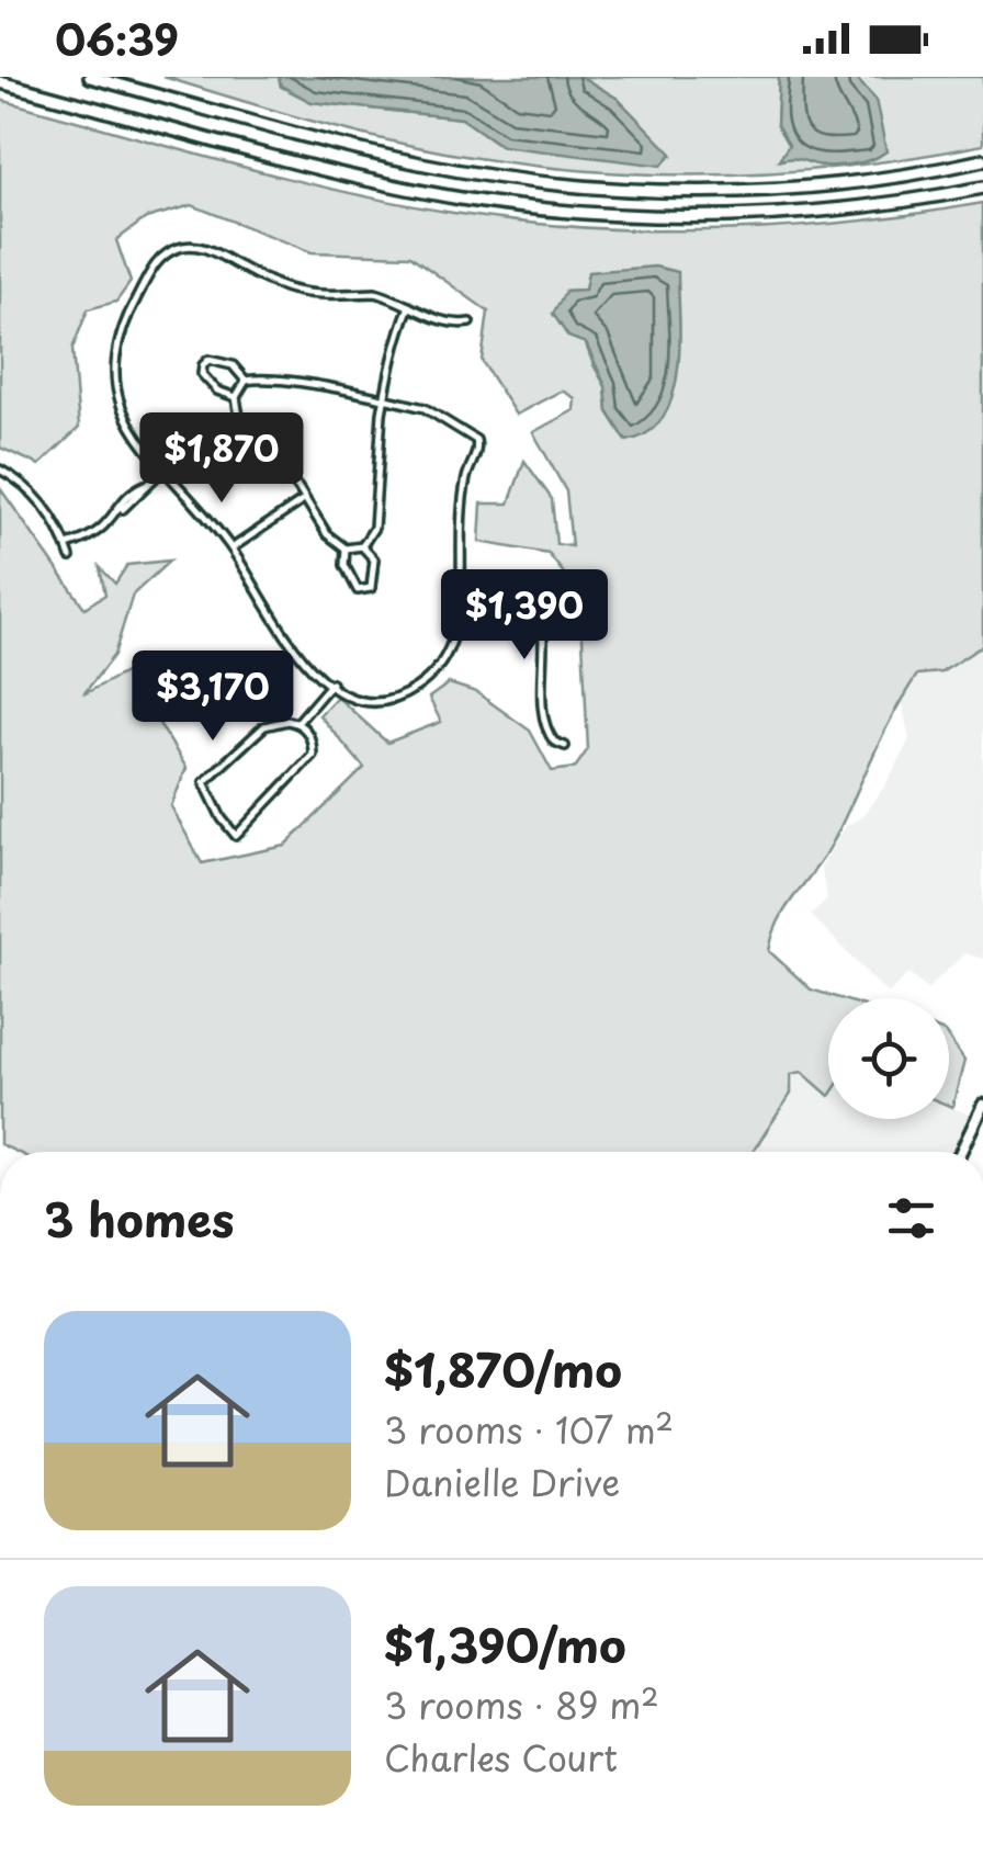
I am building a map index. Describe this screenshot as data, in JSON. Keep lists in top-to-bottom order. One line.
{"page":{"status":"06:39","price":["$1,870","$1,390","$3,170"],"heading":"3 homes","list":[{"name":"$1,870/mo","note":"3 rooms · 107 m² · Danielle Drive"},{"name":"$1,390/mo","note":"3 rooms · 89 m² · Charles Court"}]}}
